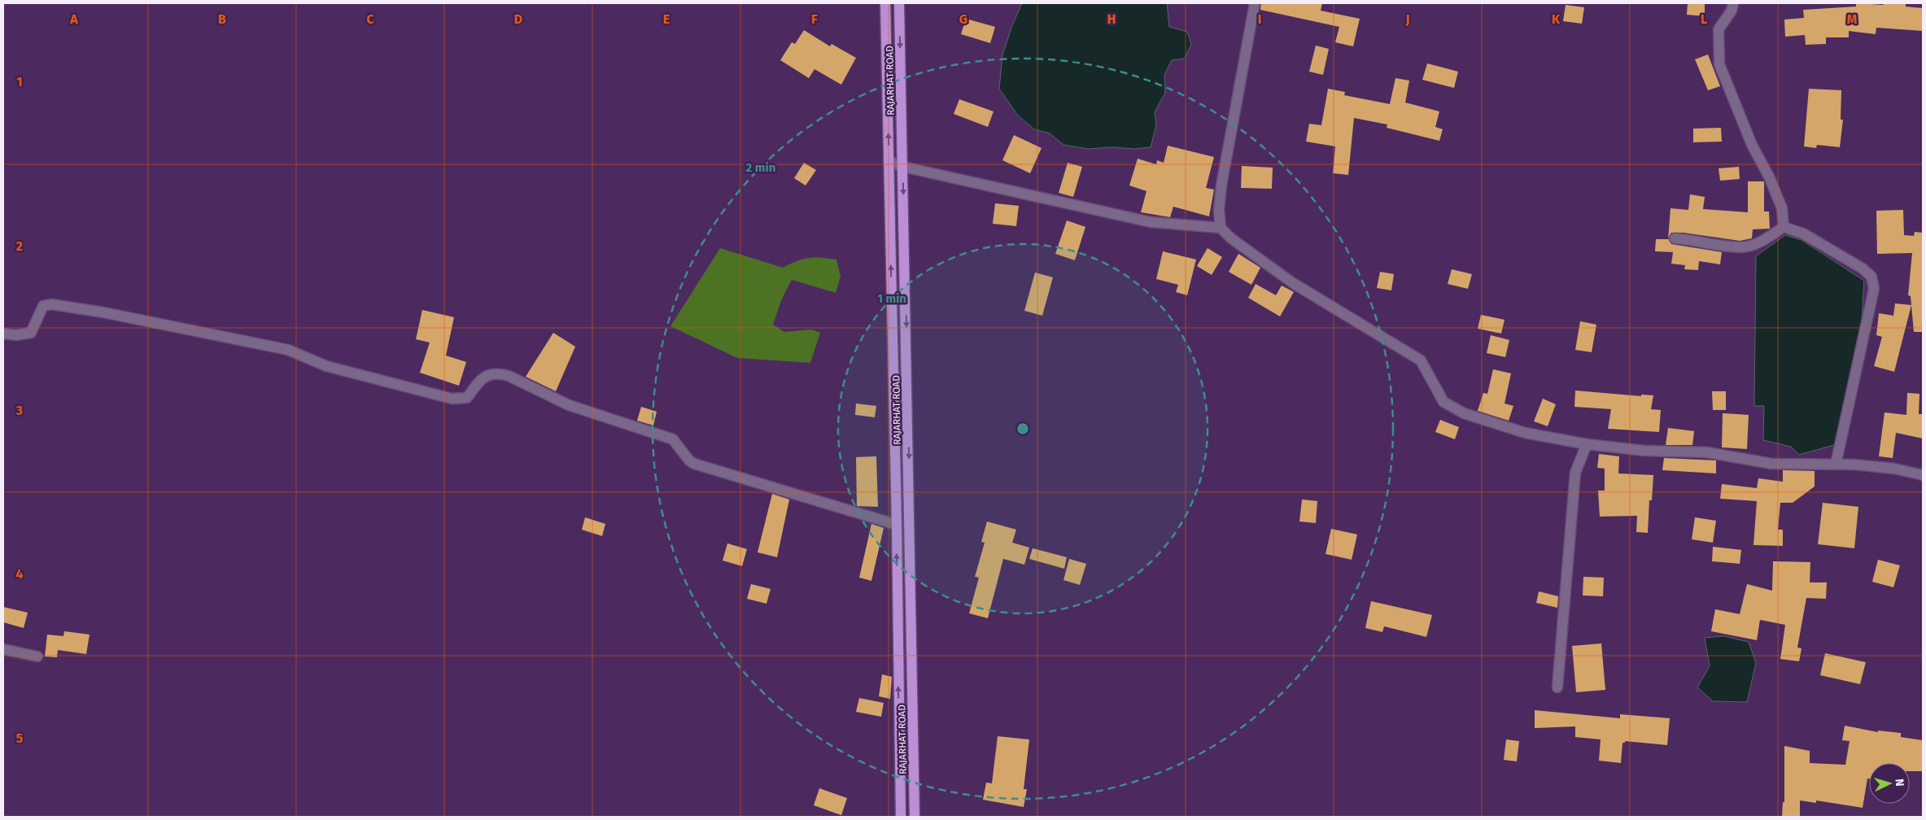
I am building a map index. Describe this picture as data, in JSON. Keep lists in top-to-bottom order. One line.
{"streets":{"main road":["RAJARHAT ROAD"]},"north":"right","grid":{"columns":["A","B","C","D","E","F","G","H","I","J","K","L","M"],"rows":["1","2","3","4","5"]},"rings":["2 min","1 min"]}
